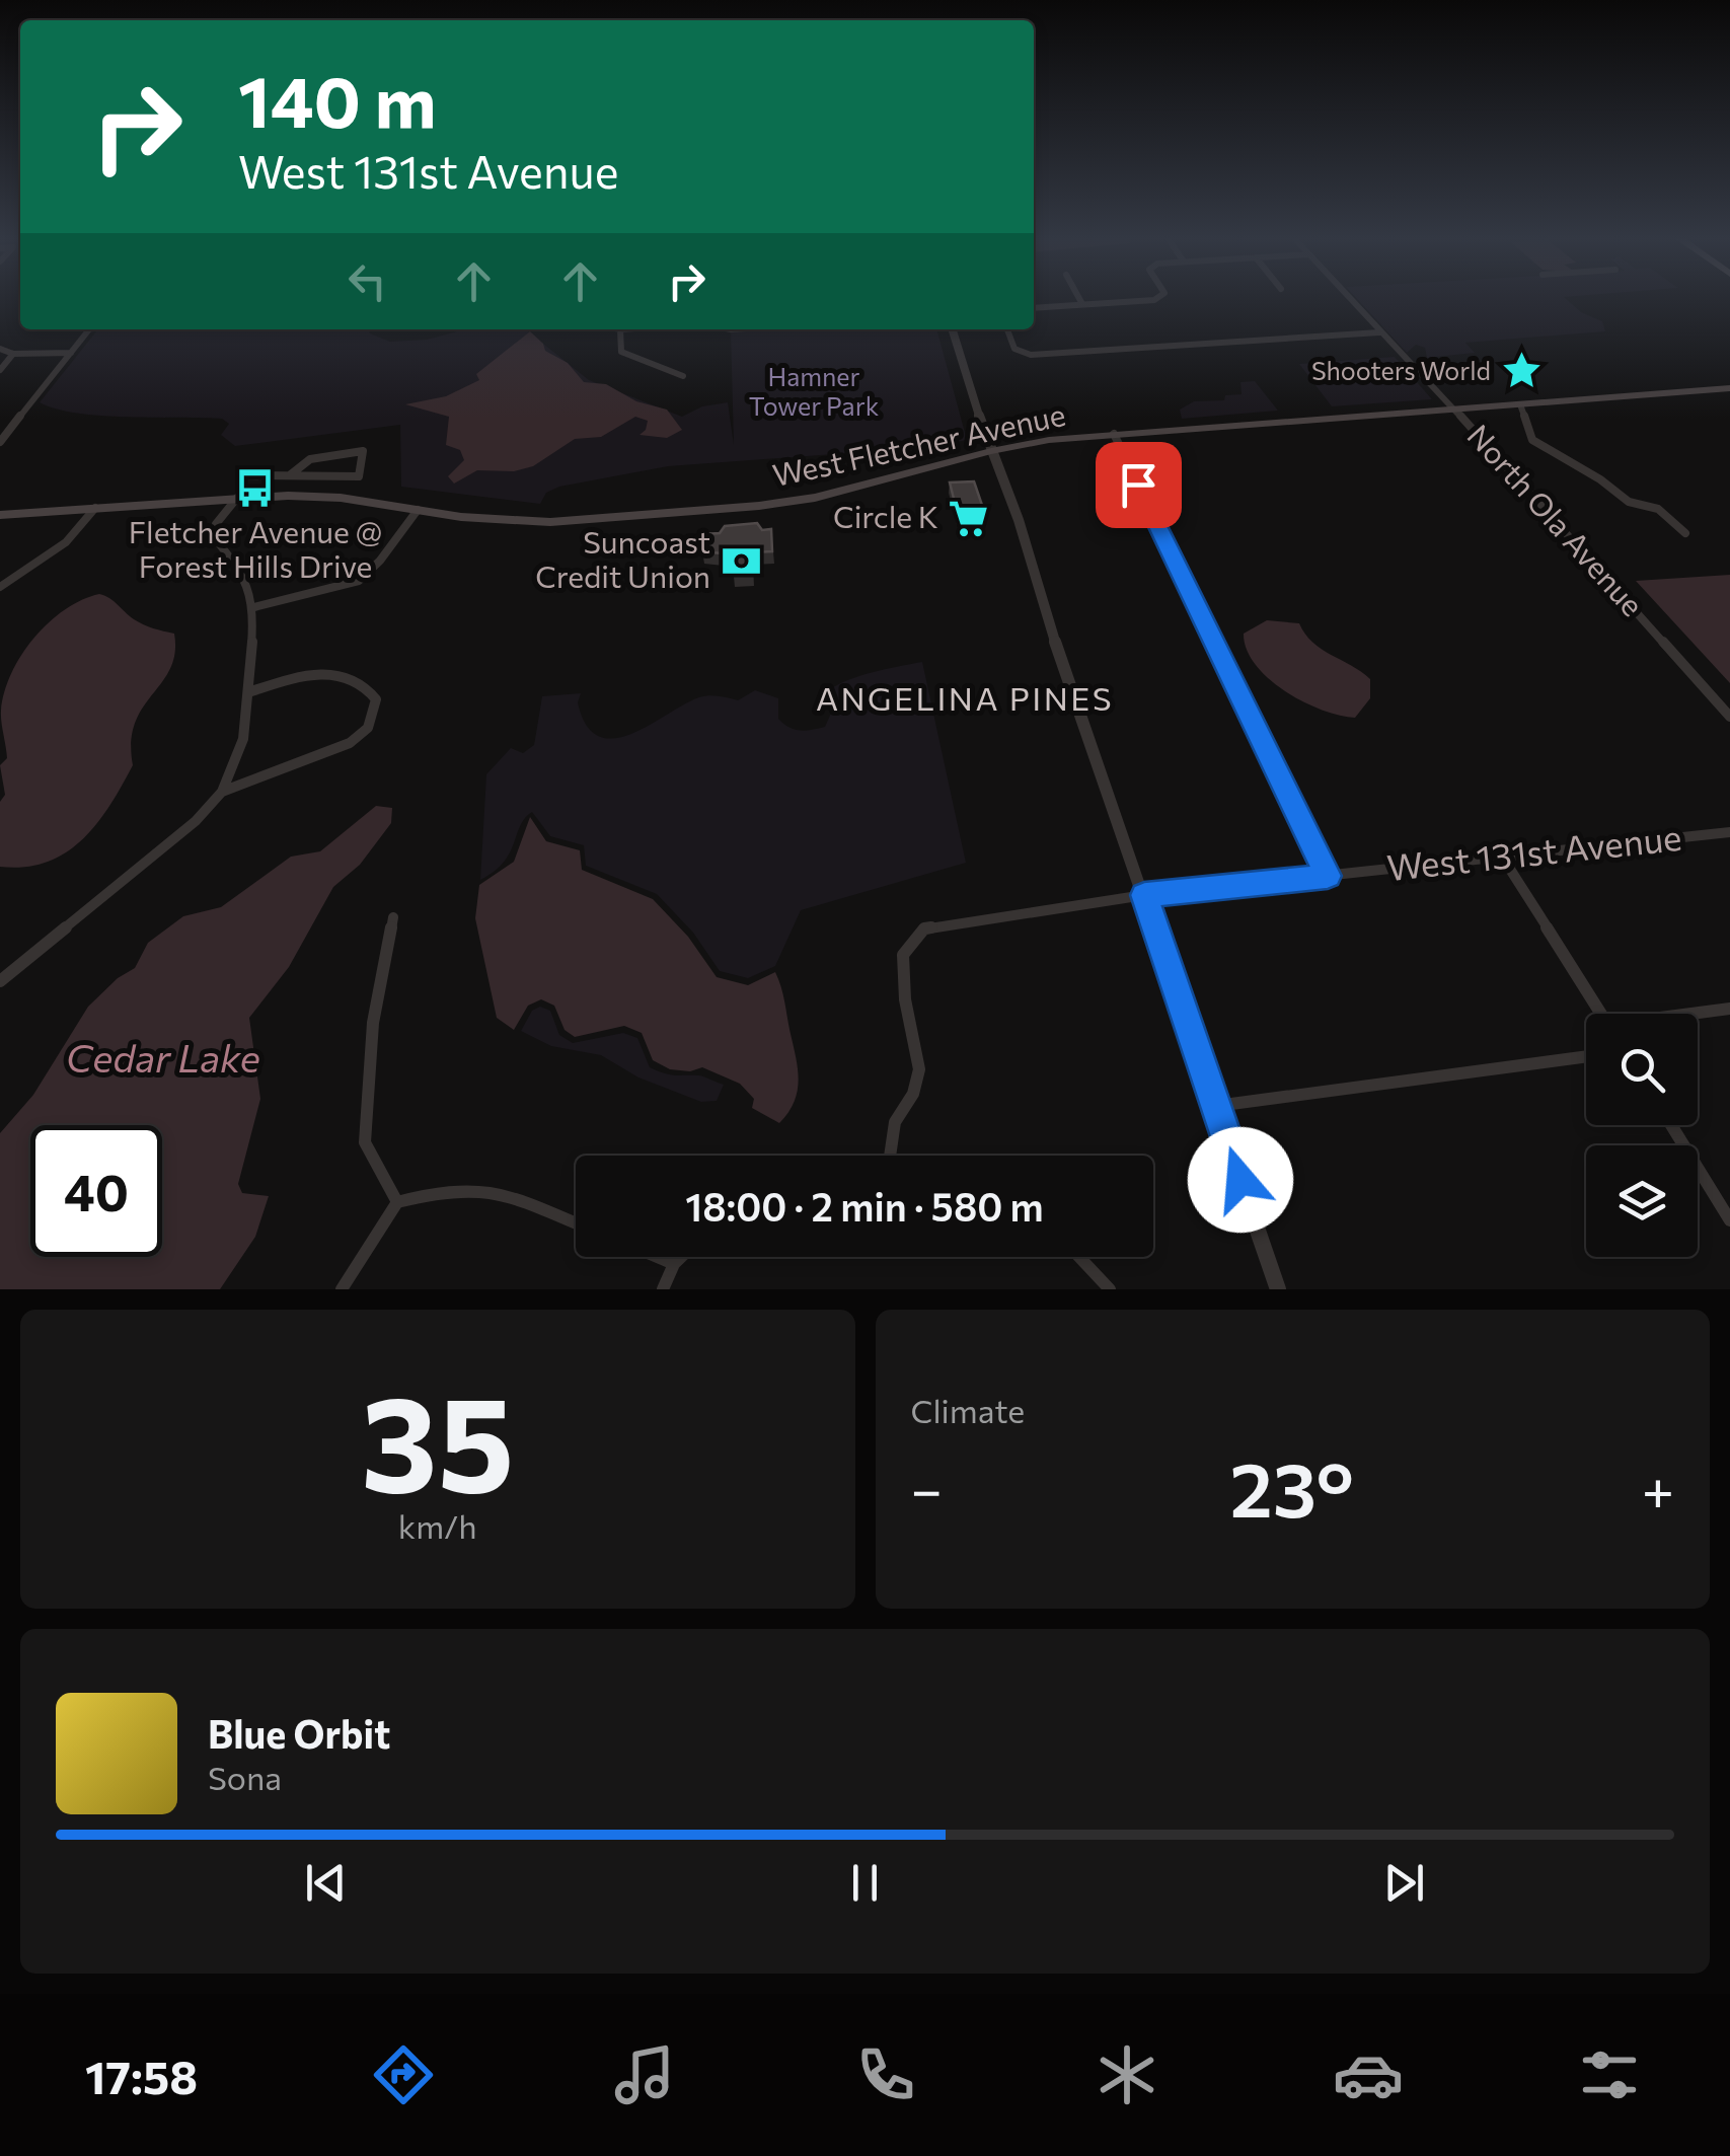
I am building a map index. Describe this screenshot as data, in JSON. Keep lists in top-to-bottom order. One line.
{"streets":{"main road":["West Fletcher Avenue"],"street":["North Ola Avenue","West 131st Avenue"]},"crossings":[["West Fletcher Avenue","North Ola Avenue"]],"districts":["ANGELINA PINES"],"water":["Cedar Lake"],"parks":["Hamner Tower Park"],"places":{"place":["Shooters World"],"bus stop":["Fletcher Avenue @ Forest Hills Drive"],"supermarket":["Circle K"],"bank":["Suncoast Credit Union"]},"page":{"turn":["140 m","West 131st Avenue"],"limit":"40","trip":"18:00 · 2 min · 580 m","tile":[["35","km/h"],"Climate"],"heat":["−","23°","+"],"song":["Blue Orbit","Sona"],"tabs":"17:58"}}
